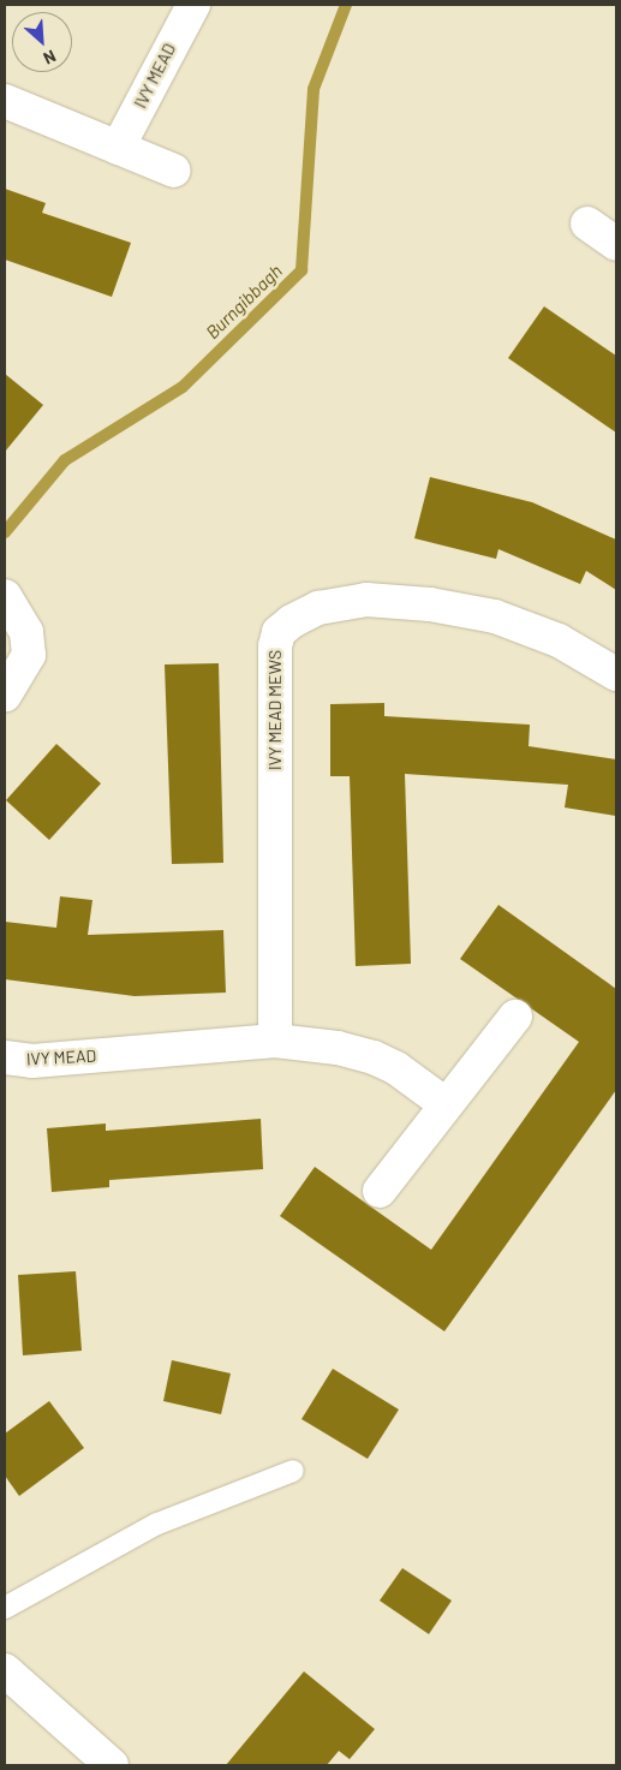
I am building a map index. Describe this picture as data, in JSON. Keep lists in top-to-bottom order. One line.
{"streets":{"street":["IVY MEAD","IVY MEAD MEWS"]},"crossings":[["IVY MEAD","IVY MEAD MEWS"]],"water":["Burngibbagh"],"north":"bottom right"}
